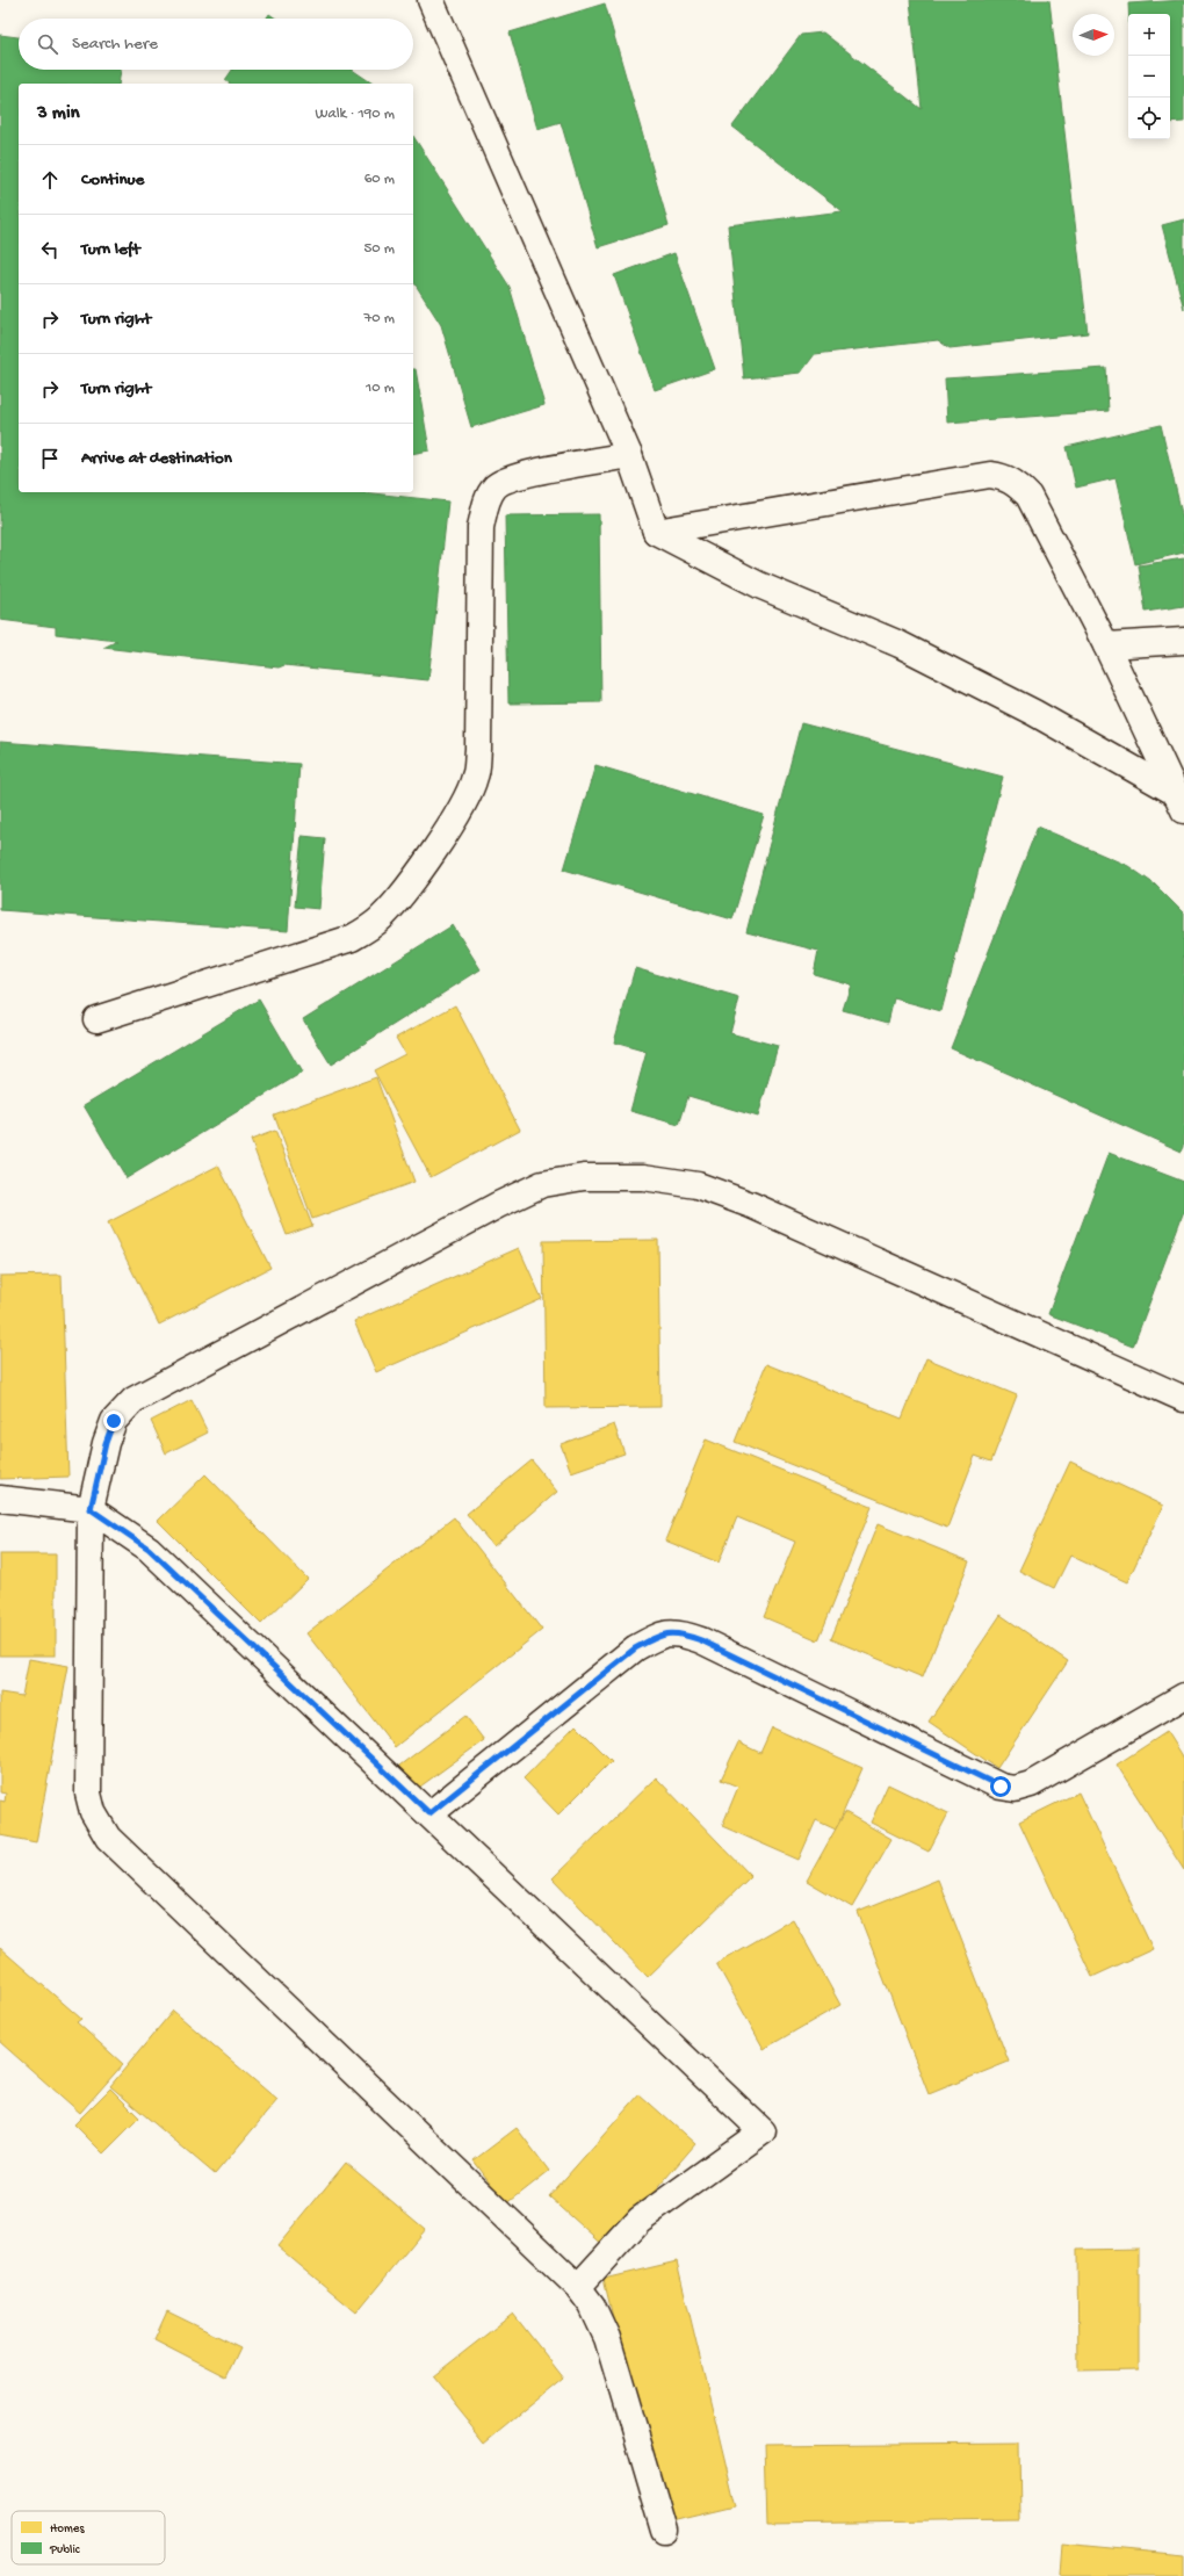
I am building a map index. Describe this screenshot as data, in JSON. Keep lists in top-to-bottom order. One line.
{"legend":["Homes","Public"],"north":"right","page":{"map_buttons":["+","−"],"search":"Search here","heading":["3 min","Walk · 190 m"],"list":[["Continue","60 m"],["Turn left","50 m"],["Turn right","70 m"],["Turn right","10 m"],"Arrive at destination"]}}
